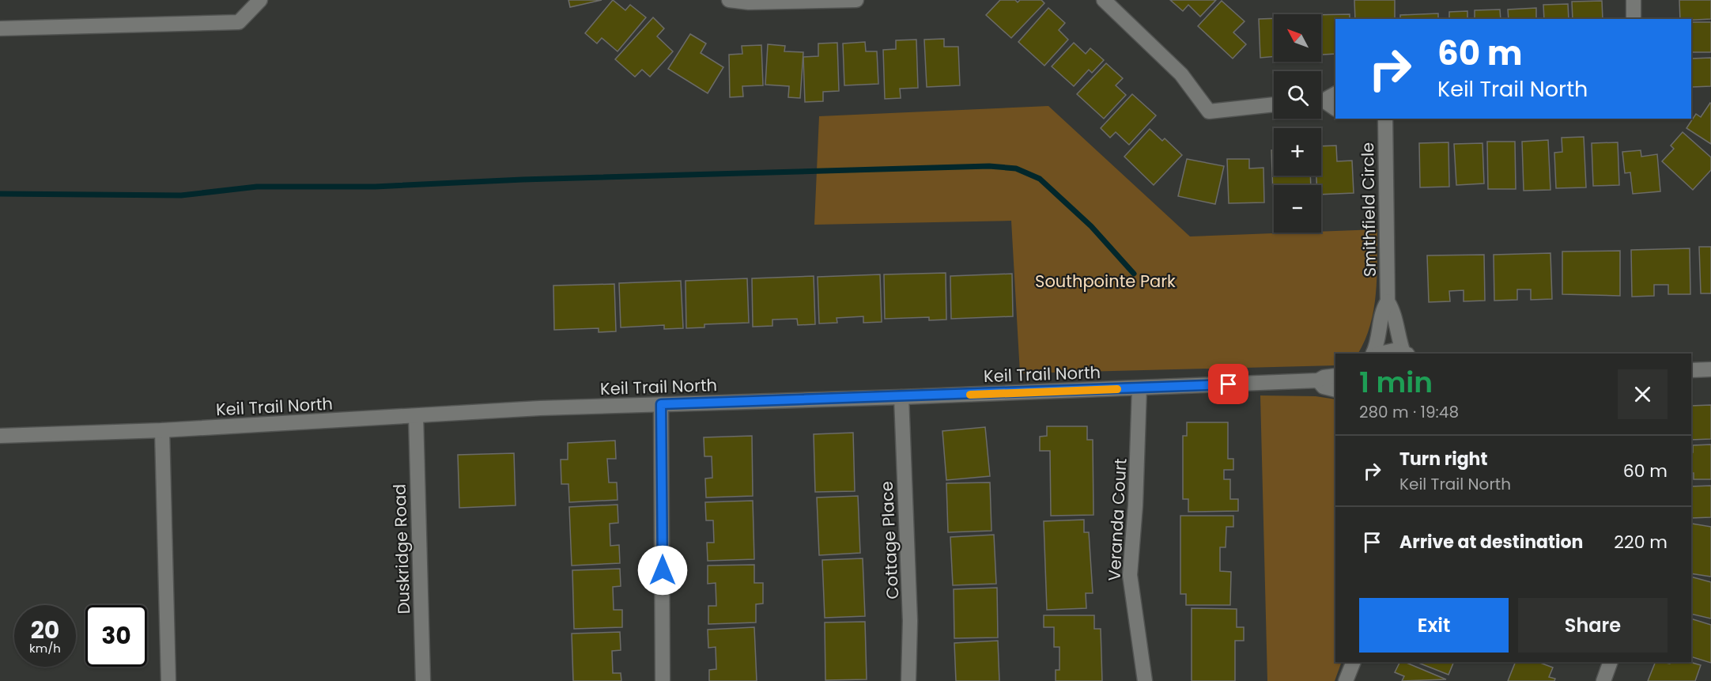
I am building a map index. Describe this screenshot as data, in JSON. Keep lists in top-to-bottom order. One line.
{"streets":{"street":["Smithfield Circle","Keil Trail North","Veranda Court","Cottage Place","Duskridge Road"]},"crossings":[["Keil Trail North","Veranda Court"],["Keil Trail North","Cottage Place"],["Keil Trail North","Duskridge Road"]],"parks":["Southpointe Park"],"north":"top left","page":{"map_buttons":["+","−"],"turn":["60 m","Keil Trail North"],"heading":["1 min","280 m · 19:48"],"list":[{"name":"Turn right","note":"Keil Trail North","value":"60 m"},{"name":"Arrive at destination","value":"220 m"}],"buttons":["Exit","Share"],"speed":"20 km/h","limit":"30"}}
